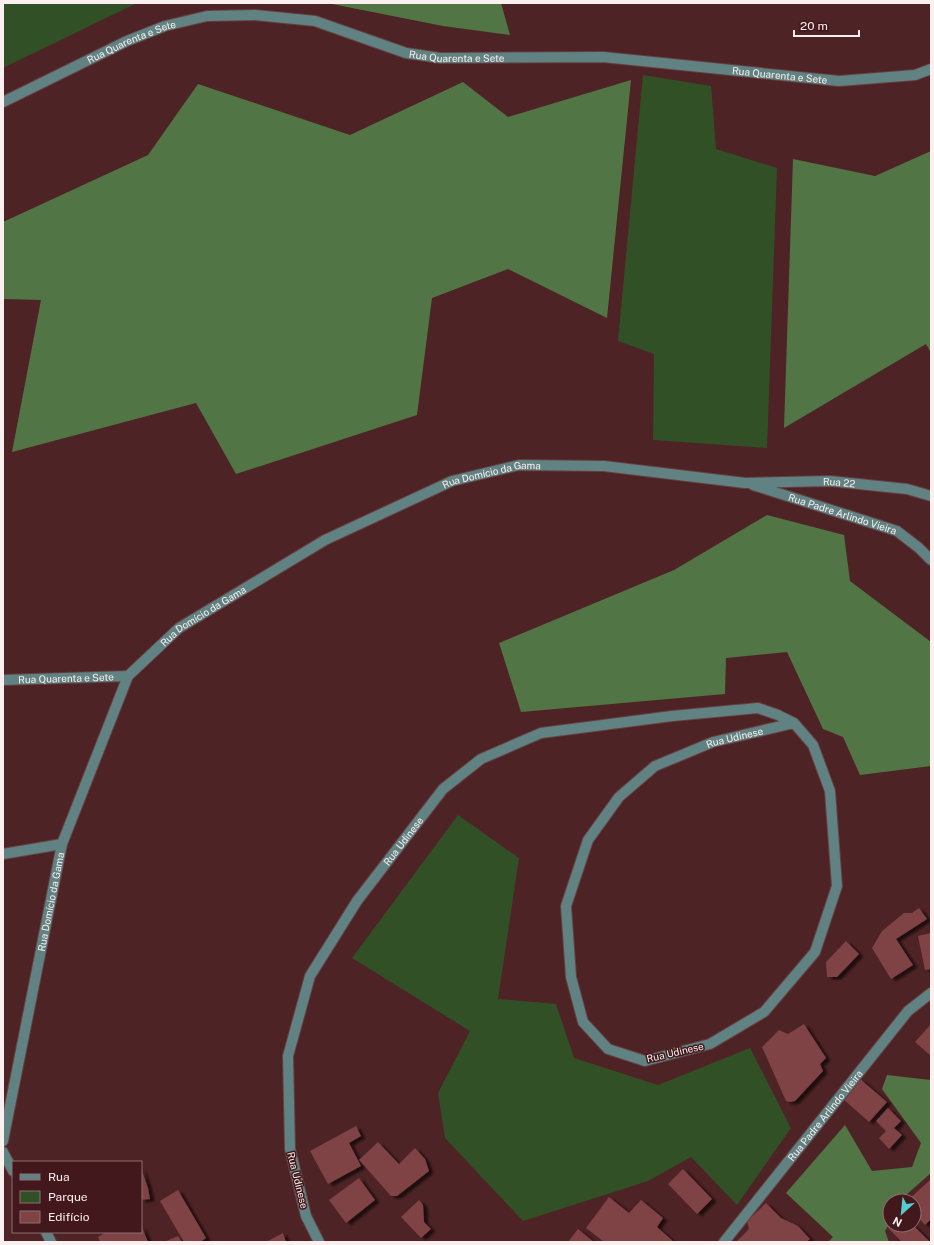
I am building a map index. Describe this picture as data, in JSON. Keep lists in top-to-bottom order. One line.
{"streets":{"street":["Rua Quarenta e Sete","Rua Domício da Gama","Rua 22","Rua Padre Arlindo Vieira","Rua Udinese"]},"crossings":[["Rua Quarenta e Sete","Rua Domício da Gama"],["Rua Domício da Gama","Rua 22"],["Rua Domício da Gama","Rua Padre Arlindo Vieira"],["Rua 22","Rua Padre Arlindo Vieira"]],"legend":["Rua","Parque","Edifício"],"scale_bar":"20 m","north":"bottom left"}
